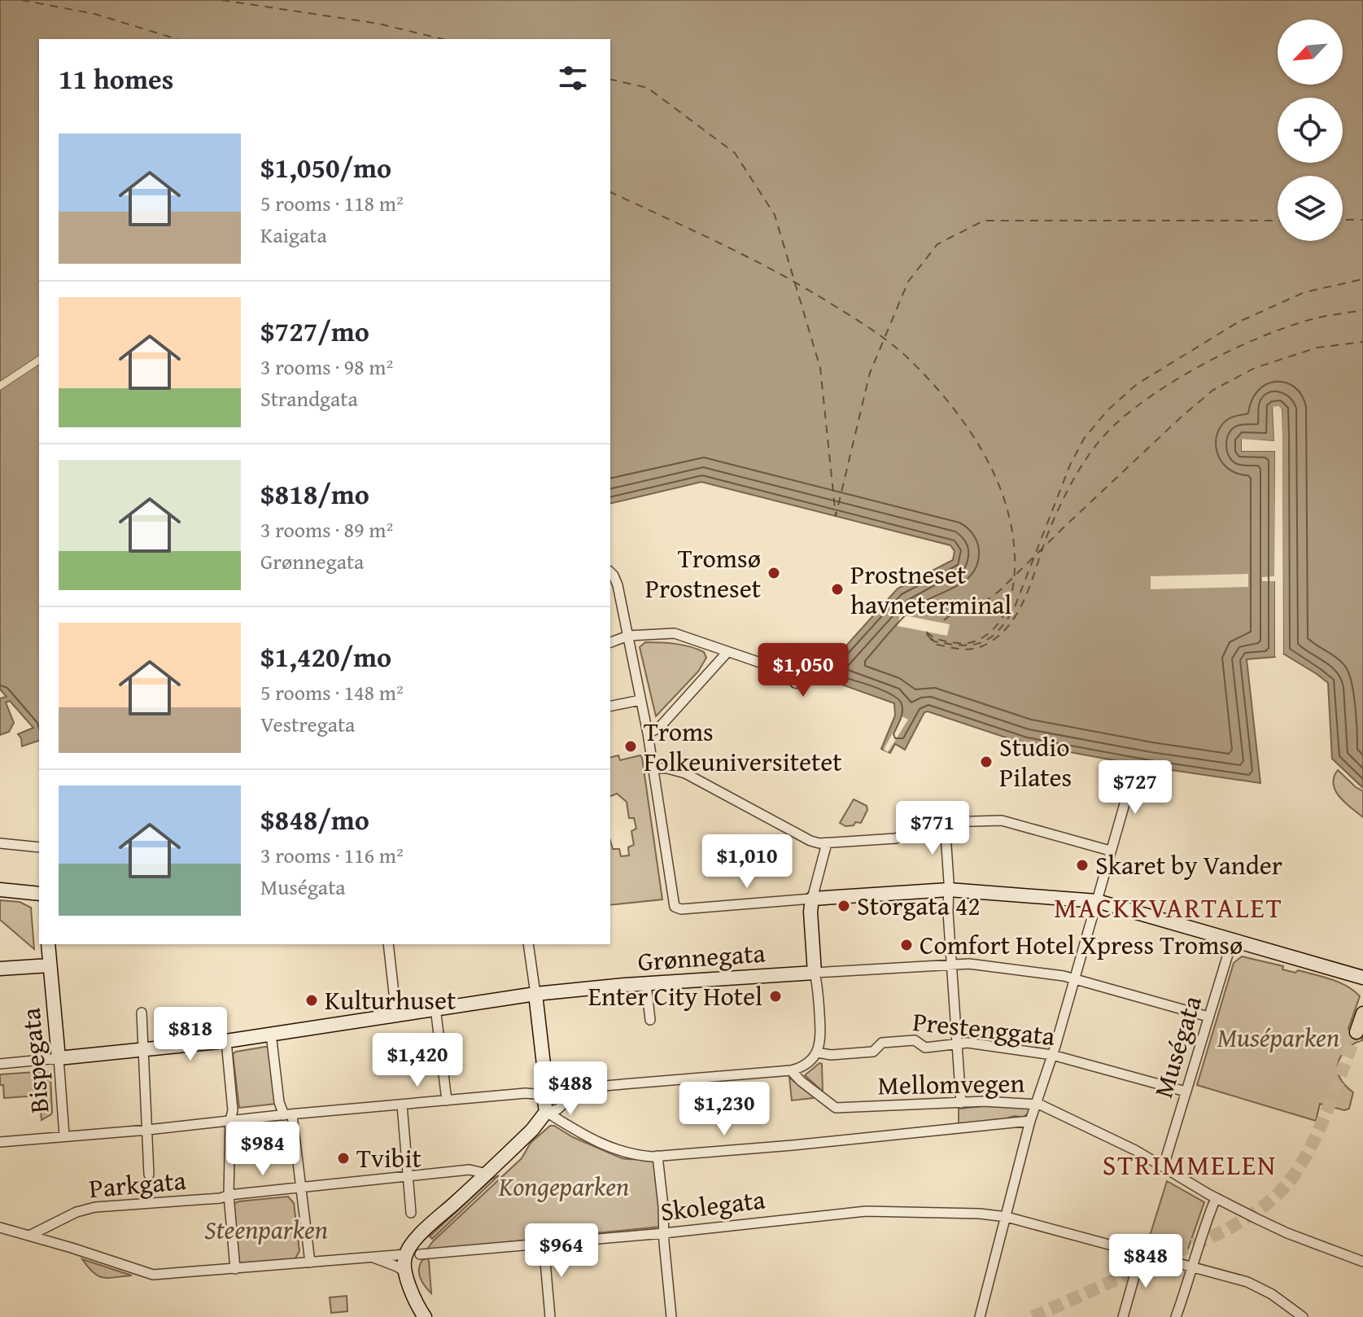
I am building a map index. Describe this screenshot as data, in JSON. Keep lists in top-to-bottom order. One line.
{"streets":{"street":["Grønnegata","Prestenggata","Muségata","Bispegata","Mellomvegen","Parkgata","Skolegata"]},"crossings":[["Grønnegata","Muségata"],["Grønnegata","Bispegata"],["Prestenggata","Muségata"],["Muségata","Mellomvegen"]],"districts":["MACKKVARTALET","STRIMMELEN"],"parks":["Muséparken","Kongeparken","Steenparken"],"places":["Tromsø Prostneset","Prostneset havneterminal","Troms Folkeuniversitetet","Studio Pilates","Skaret by Vander","Storgata 42","Comfort Hotel Xpress Tromsø","Enter City Hotel","Kulturhuset","Tvibit"],"north":"bottom left","page":{"heading":"11 homes","list":[{"name":"$1,050/mo","note":"5 rooms · 118 m² · Kaigata"},{"name":"$727/mo","note":"3 rooms · 98 m² · Strandgata"},{"name":"$818/mo","note":"3 rooms · 89 m² · Grønnegata"},{"name":"$1,420/mo","note":"5 rooms · 148 m² · Vestregata"},{"name":"$848/mo","note":"3 rooms · 116 m² · Muségata"}],"price":["$1,050","$727","$771","$1,010","$818","$1,420","$488","$1,230","$984","$964","$848"]}}
